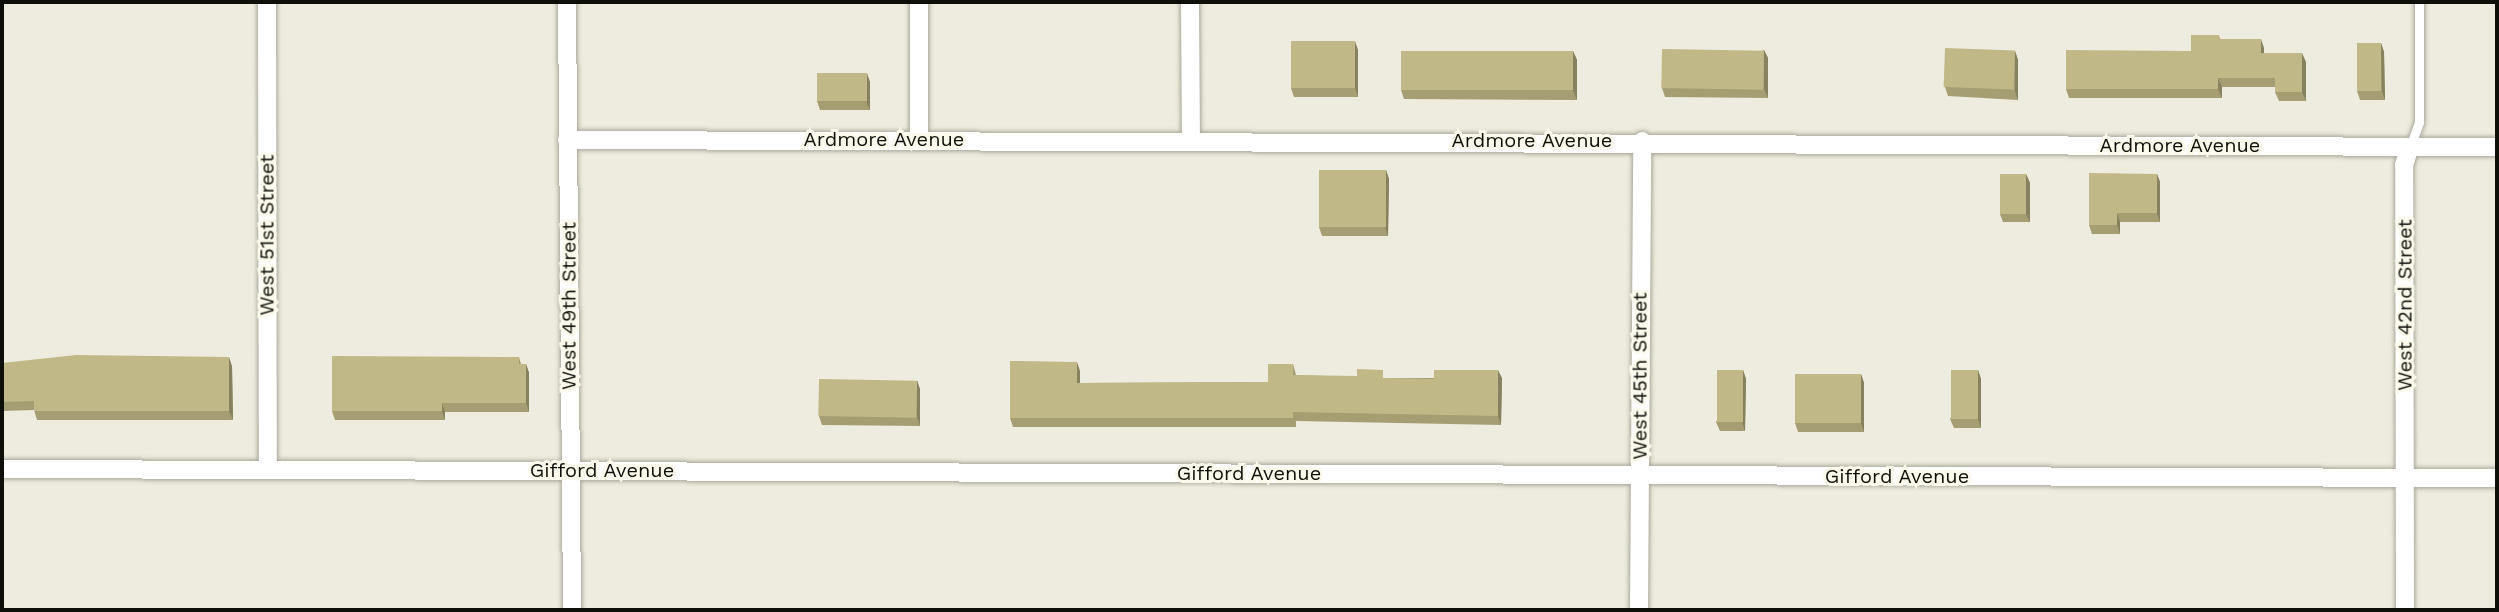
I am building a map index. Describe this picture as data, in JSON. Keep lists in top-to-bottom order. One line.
{"streets":{"street":["Ardmore Avenue","West 51st Street","West 42nd Street","West 49th Street","West 45th Street","Gifford Avenue"]},"crossings":[["Ardmore Avenue","West 42nd Street"],["Ardmore Avenue","West 49th Street"],["Ardmore Avenue","West 45th Street"],["West 51st Street","Gifford Avenue"],["West 42nd Street","Gifford Avenue"],["West 49th Street","Gifford Avenue"],["West 45th Street","Gifford Avenue"]]}
